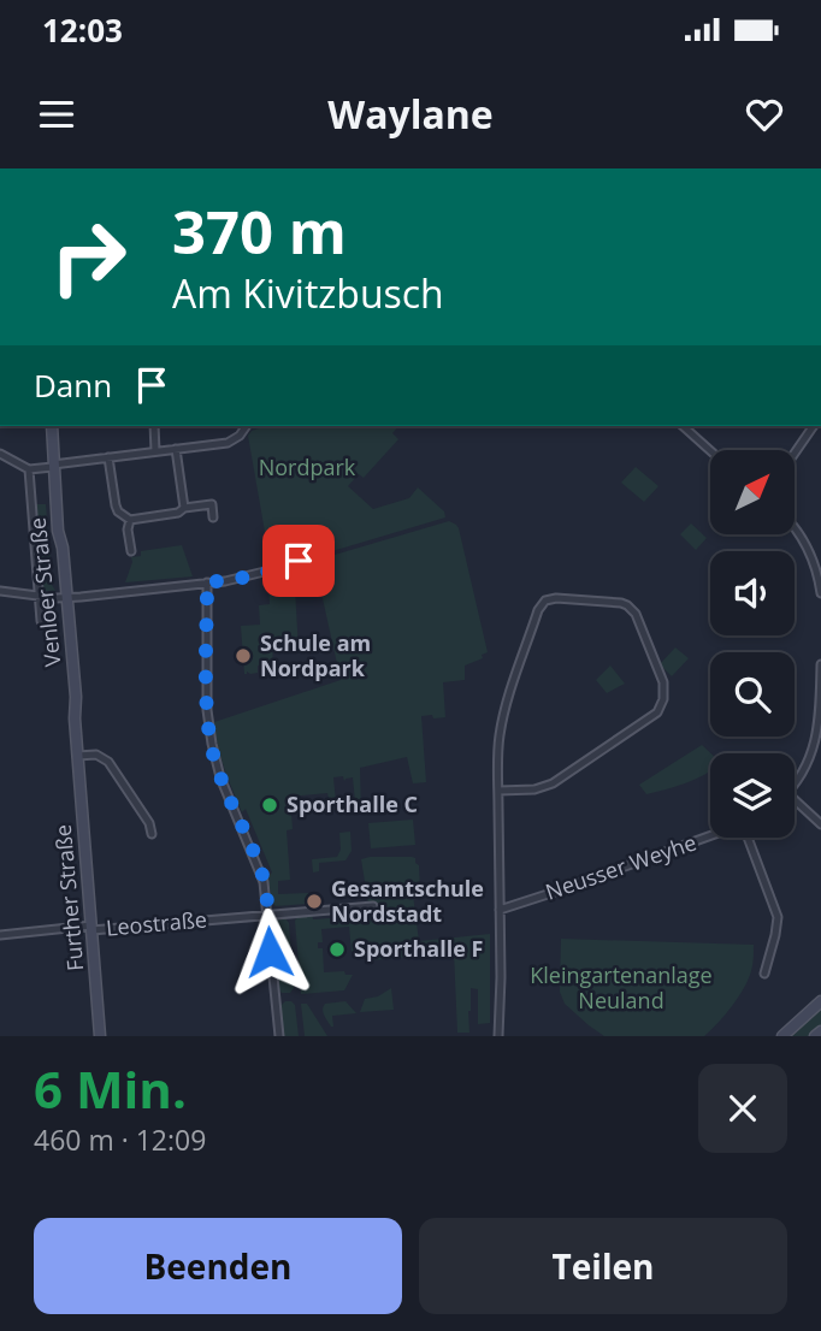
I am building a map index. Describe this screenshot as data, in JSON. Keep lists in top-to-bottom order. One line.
{"streets":{"main road":["Venloer Straße","Further Straße"],"street":["Neusser Weyhe","Leostraße"]},"crossings":[["Venloer Straße","Further Straße"],["Further Straße","Leostraße"]],"parks":["Nordpark","Kleingartenanlage Neuland"],"places":["Schule am Nordpark","Sporthalle C","Gesamtschule Nordstadt","Sporthalle F"],"north":"top right","page":{"status":"12:03","header":"Waylane","turn":["370 m","Am Kivitzbusch"],"then":"Dann","heading":["6 Min.","460 m · 12:09"],"buttons":["Beenden","Teilen"]}}
